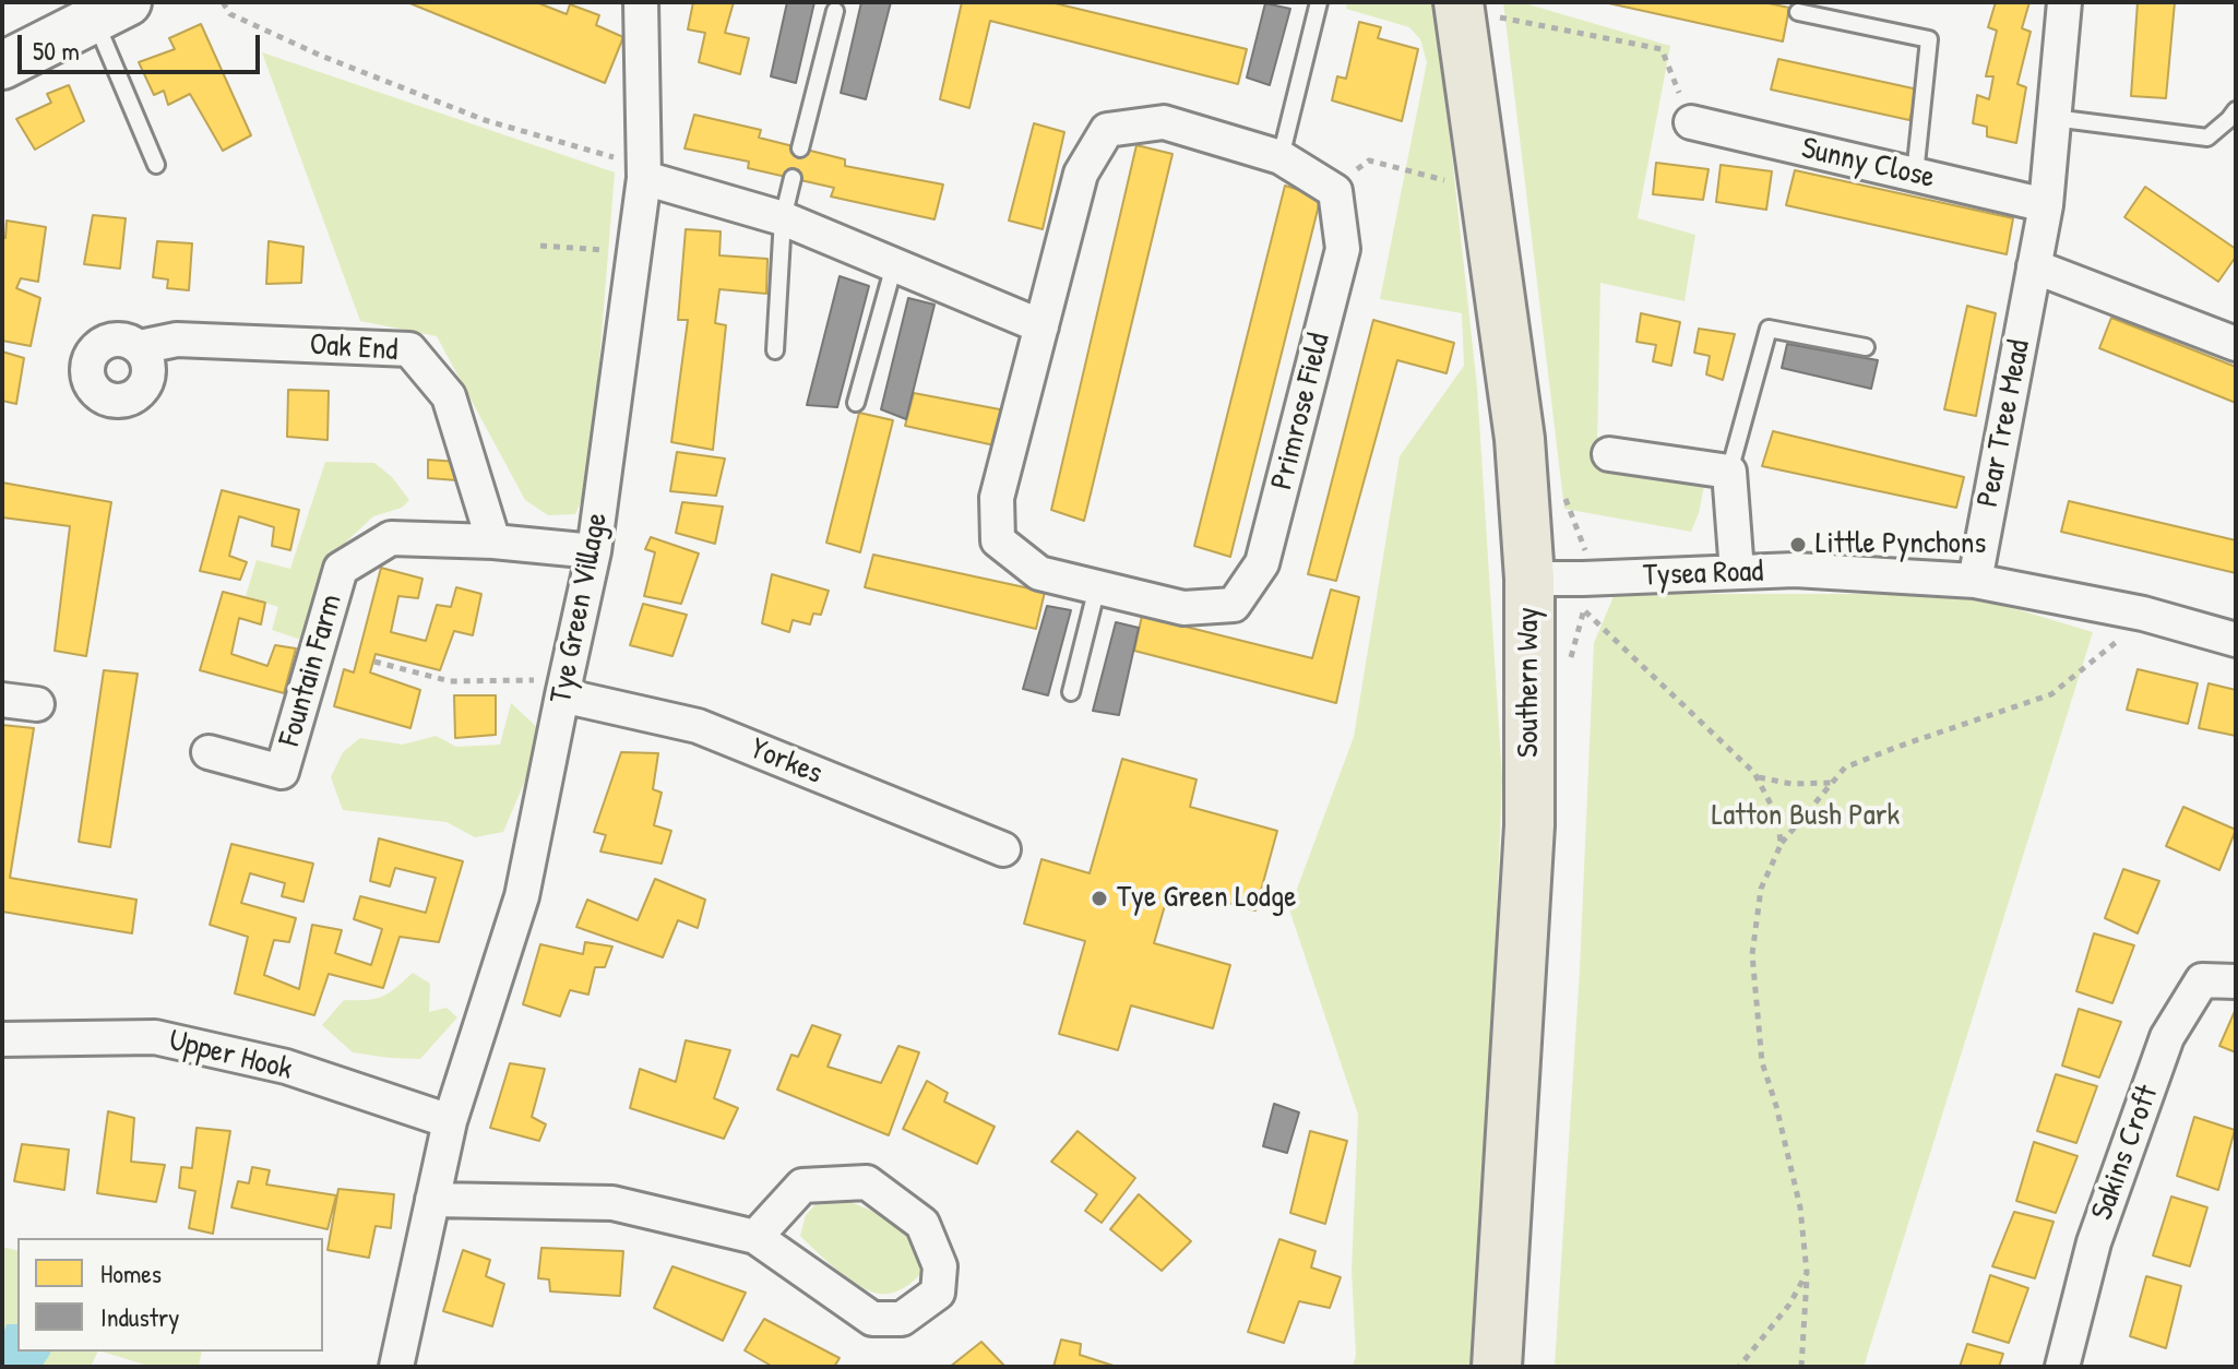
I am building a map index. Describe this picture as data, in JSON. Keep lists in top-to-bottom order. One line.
{"streets":{"main road":["Southern Way"],"street":["Sunny Close","Oak End","Primrose Field","Pear Tree Mead","Tysea Road","Tye Green Village","Fountain Farm","Yorkes","Upper Hook","Sakins Croft"]},"crossings":[["Sunny Close","Pear Tree Mead"],["Oak End","Fountain Farm"],["Pear Tree Mead","Tysea Road"],["Tysea Road","Southern Way"],["Tye Green Village","Fountain Farm"],["Tye Green Village","Yorkes"],["Tye Green Village","Upper Hook"]],"parks":["Latton Bush Park"],"places":["Little Pynchons","Tye Green Lodge"],"legend":["Homes","Industry"],"scale_bar":"50 m"}
